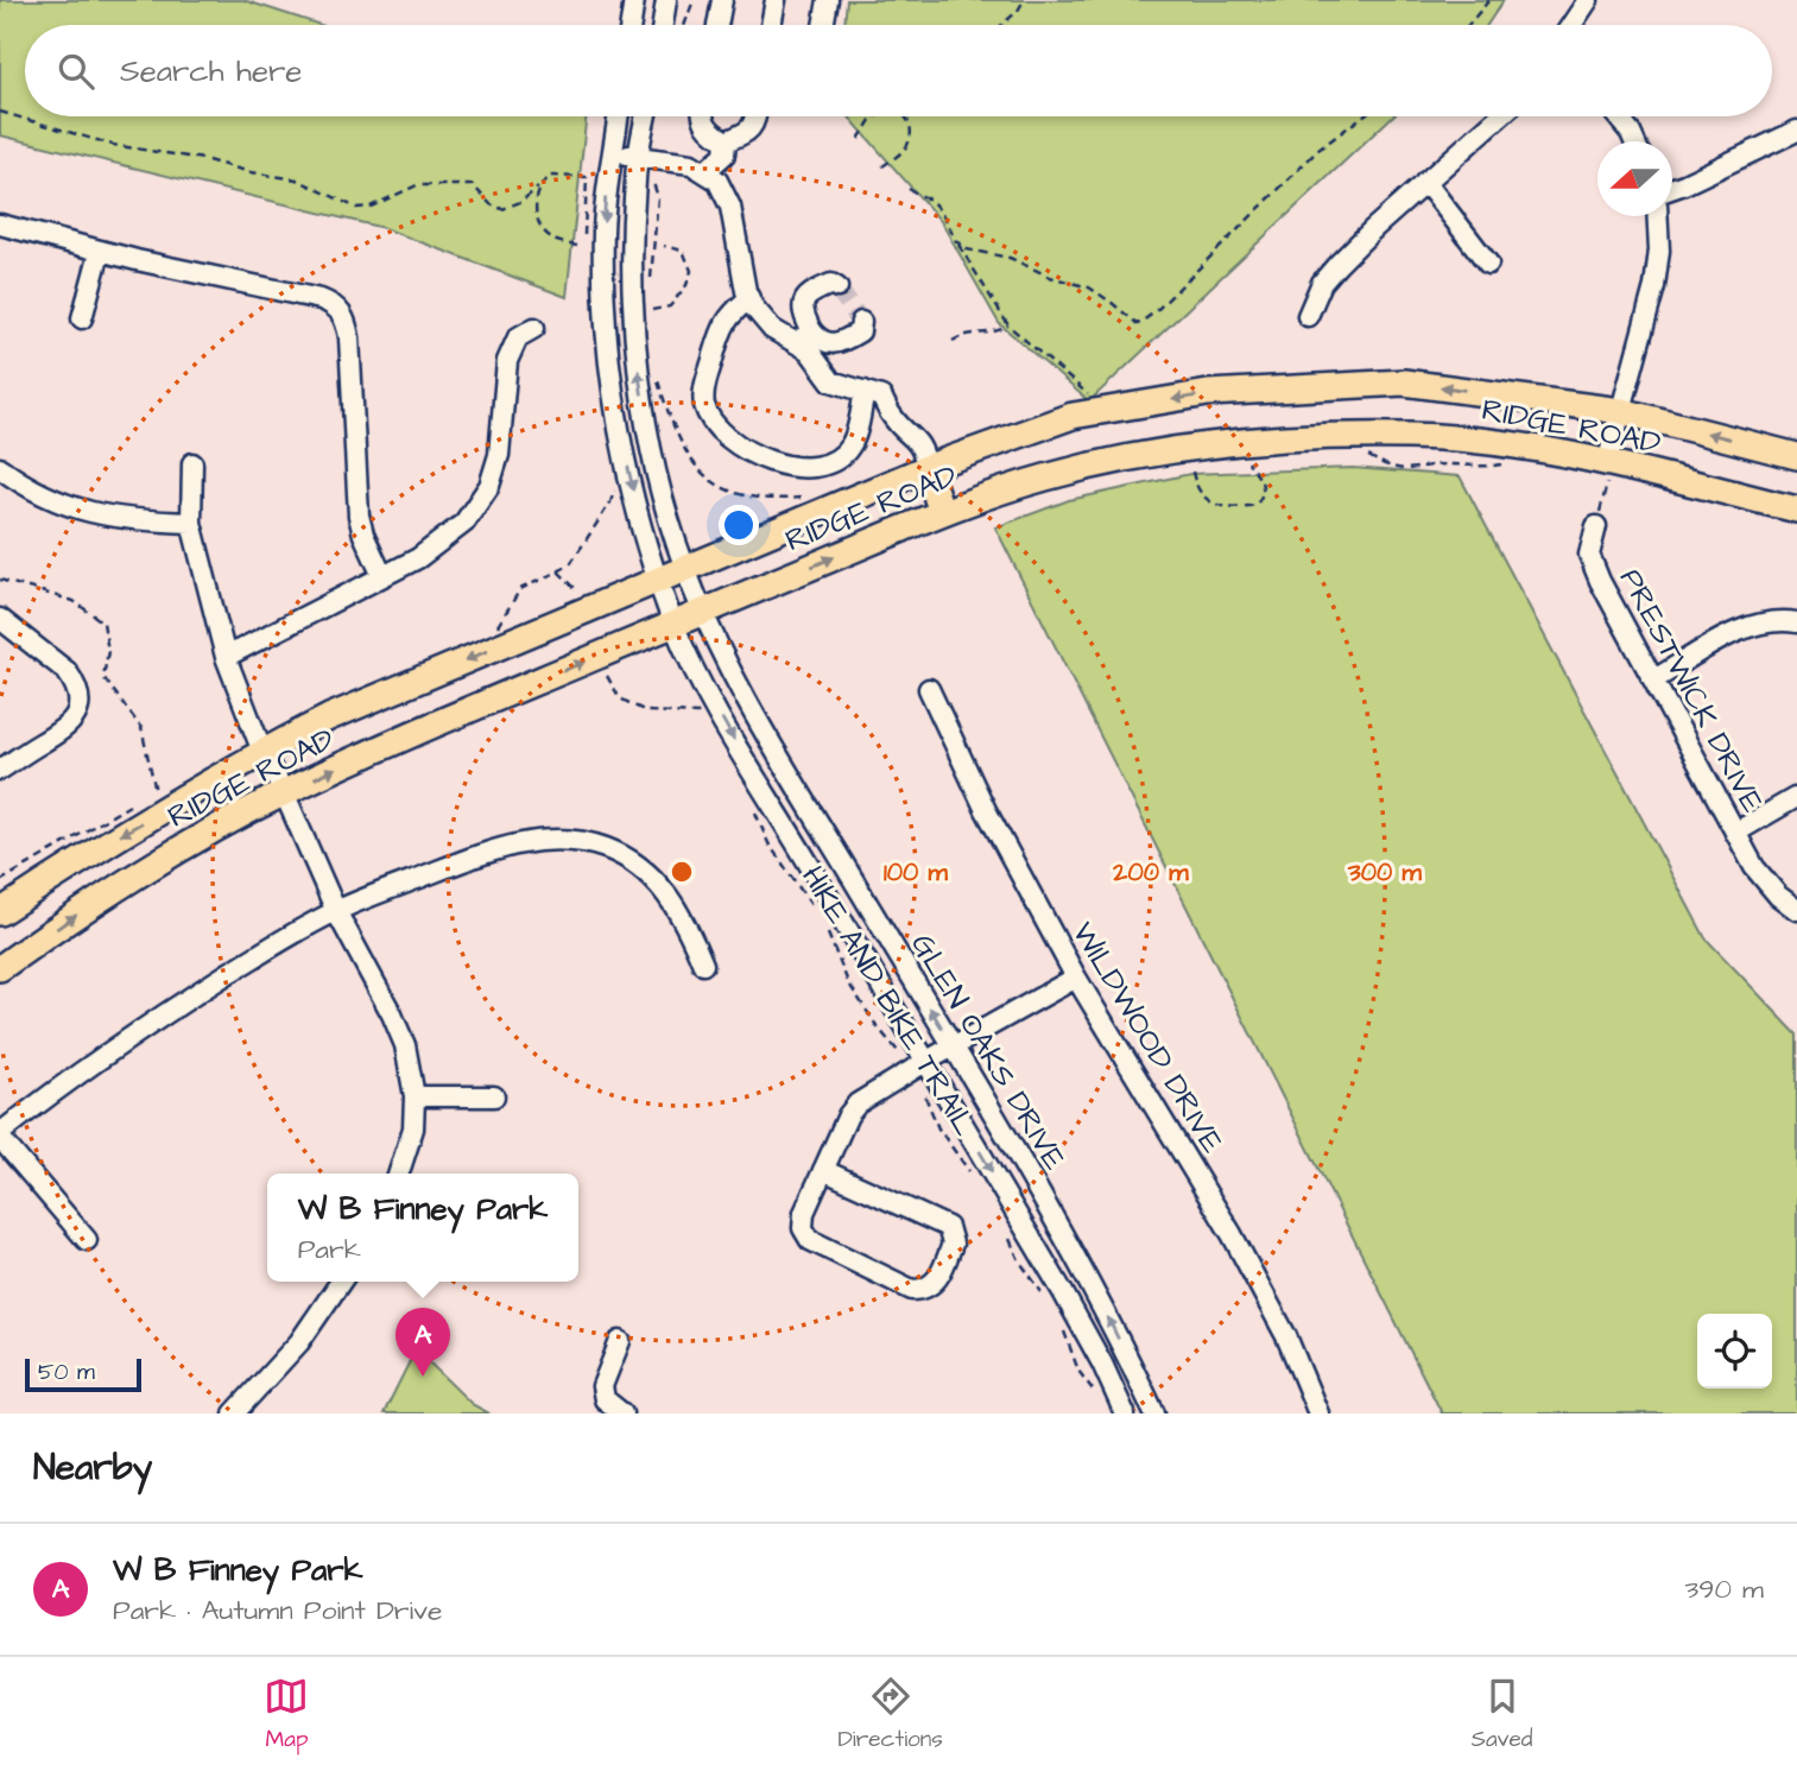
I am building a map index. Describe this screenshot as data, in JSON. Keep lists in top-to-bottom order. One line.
{"streets":{"main road":["RIDGE ROAD"],"street":["PRESTWICK DRIVE","WILDWOOD DRIVE","GLEN OAKS DRIVE"],"path":["HIKE AND BIKE TRAIL"]},"crossings":[["RIDGE ROAD","GLEN OAKS DRIVE"],["HIKE AND BIKE TRAIL","GLEN OAKS DRIVE"]],"scale_bar":"50 m","north":"left","page":{"search":"Search here","popup":["W B Finney Park","Park"],"pins":"A","scale":"50 m","heading":"Nearby","list":[{"mark":"A","name":"W B Finney Park","note":"Park · Autumn Point Drive","value":"390 m"}],"nav":["Map","Directions","Saved"]},"rings":["100 m","200 m","300 m"]}
